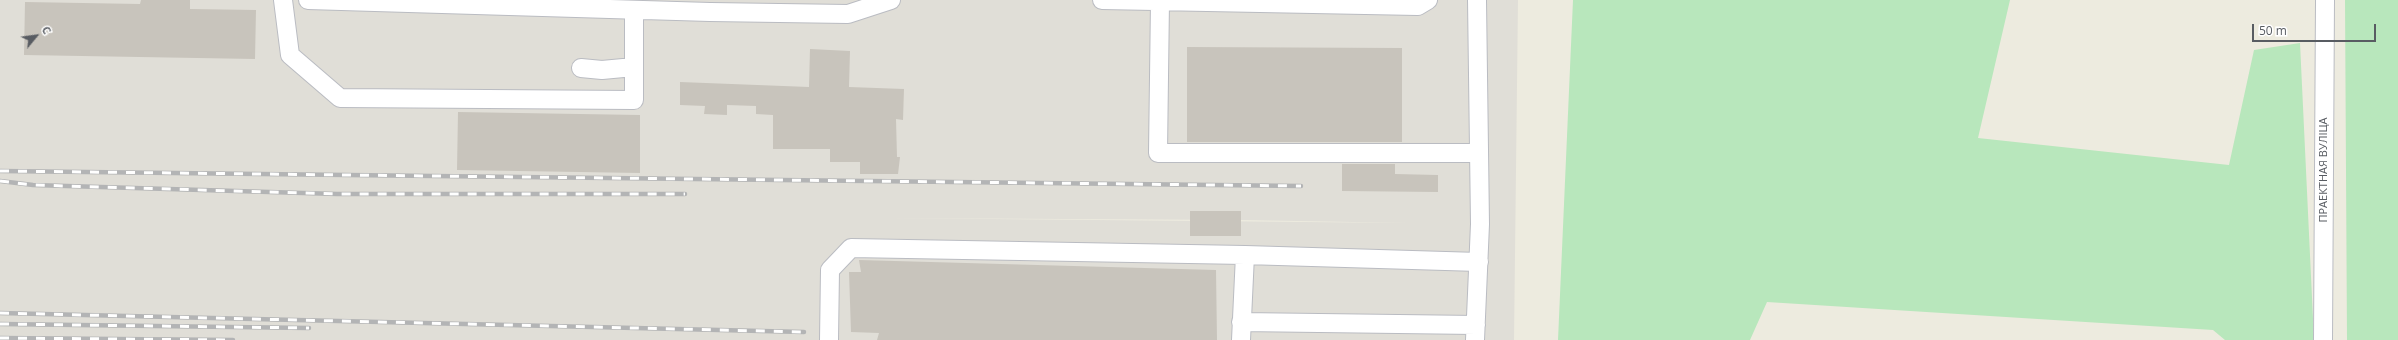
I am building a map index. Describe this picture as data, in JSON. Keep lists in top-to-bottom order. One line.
{"streets":{"street":["ПРАЕКТНАЯ ВУЛІЦА"]},"scale_bar":"50 m","north":"top right"}
